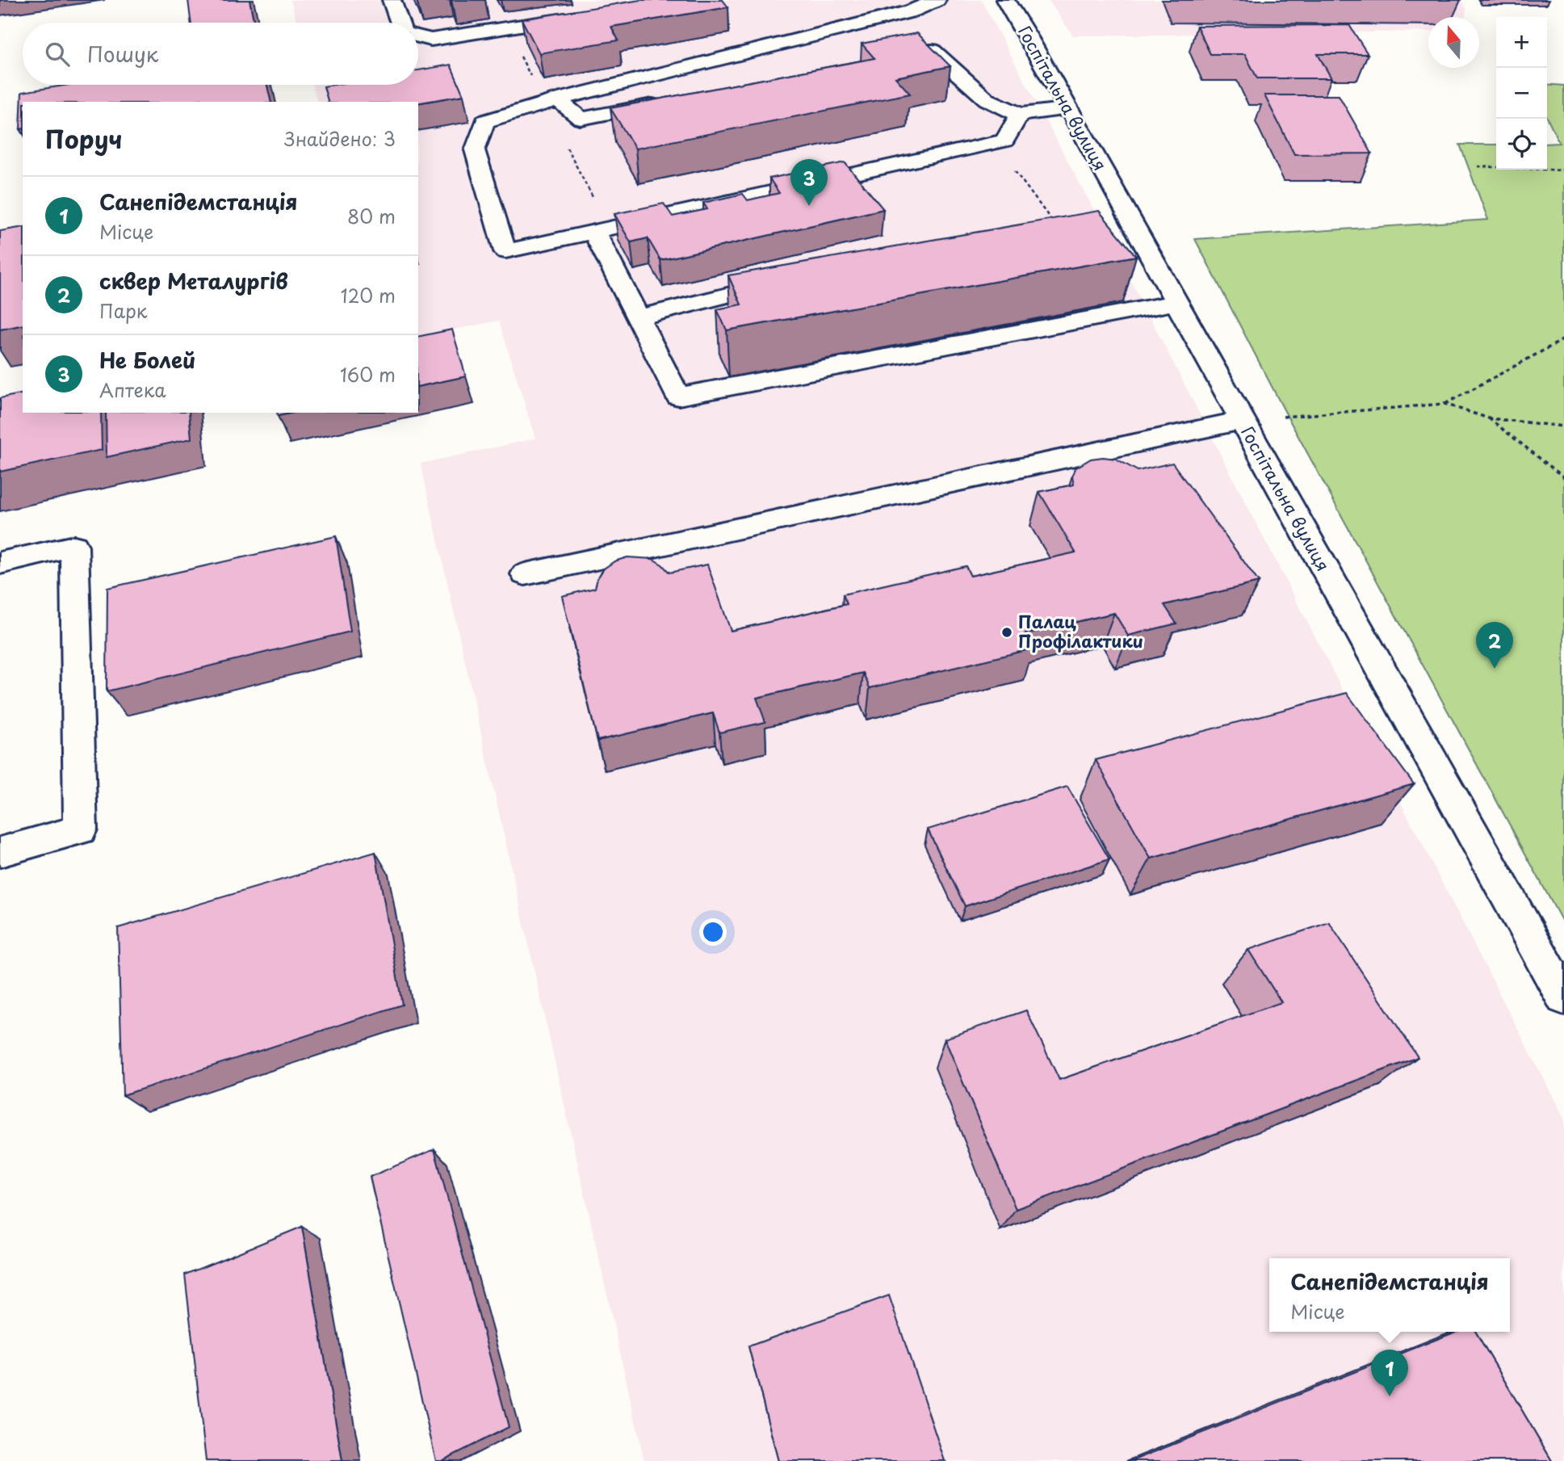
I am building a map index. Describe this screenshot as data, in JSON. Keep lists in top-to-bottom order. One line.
{"streets":{"street":["Госпітальна вулиця"]},"places":["Палац Профілактики"],"north":"top","page":{"map_buttons":["+","−"],"search":"Пошук","heading":["Поруч","Знайдено: 3"],"pins":["3","2","1"],"list":[{"mark":"1","name":"Санепідемстанція","note":"Місце","value":"80 m"},{"mark":"2","name":"сквер Металургів","note":"Парк","value":"120 m"},{"mark":"3","name":"Не Болей","note":"Аптека","value":"160 m"}],"popup":["Санепідемстанція","Місце"]}}
